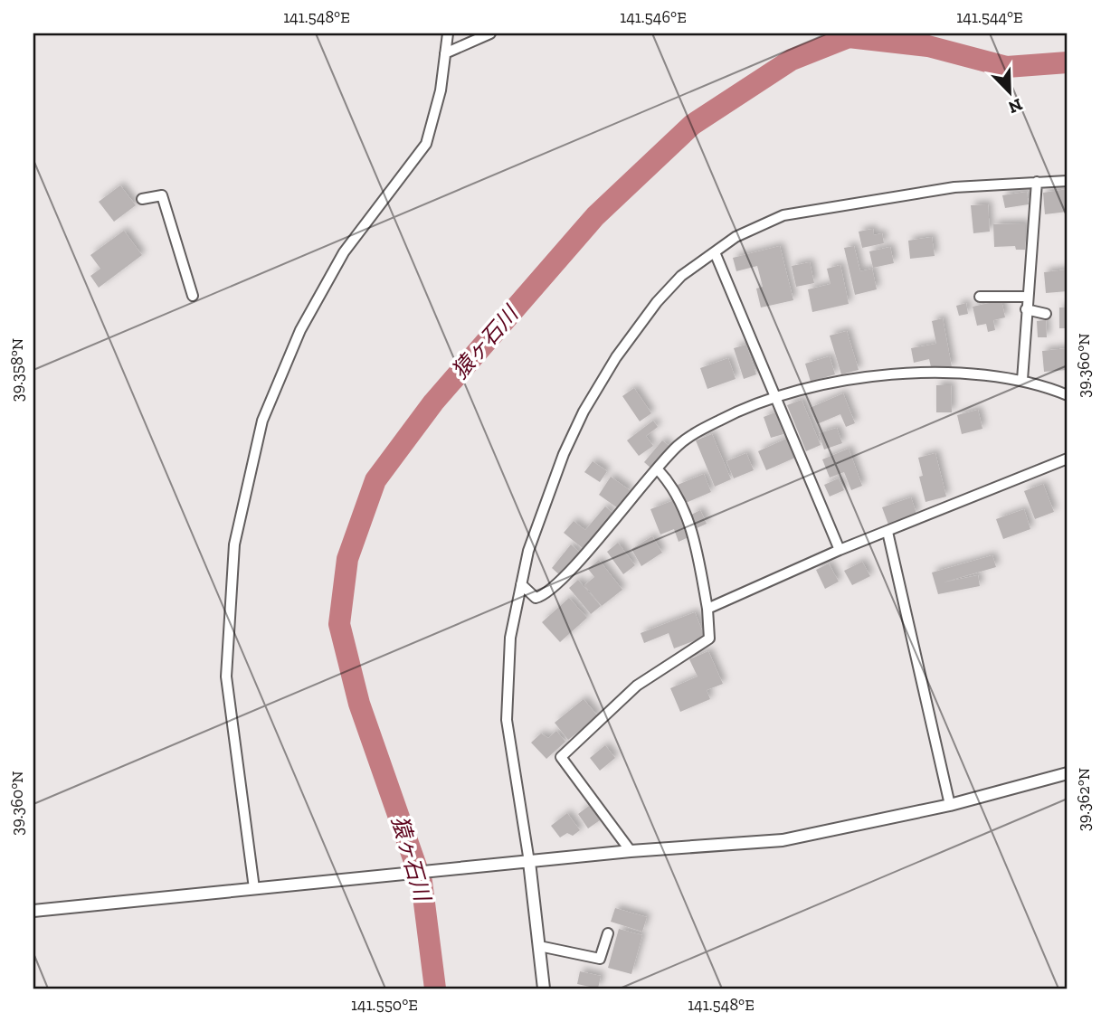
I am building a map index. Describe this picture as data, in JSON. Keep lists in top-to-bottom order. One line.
{"water":["猿ヶ石川"],"north":"bottom right","coordinates":["141.548°E","141.546°E","141.544°E","39.360°N","39.358°N","39.362°N","141.550°E"]}
